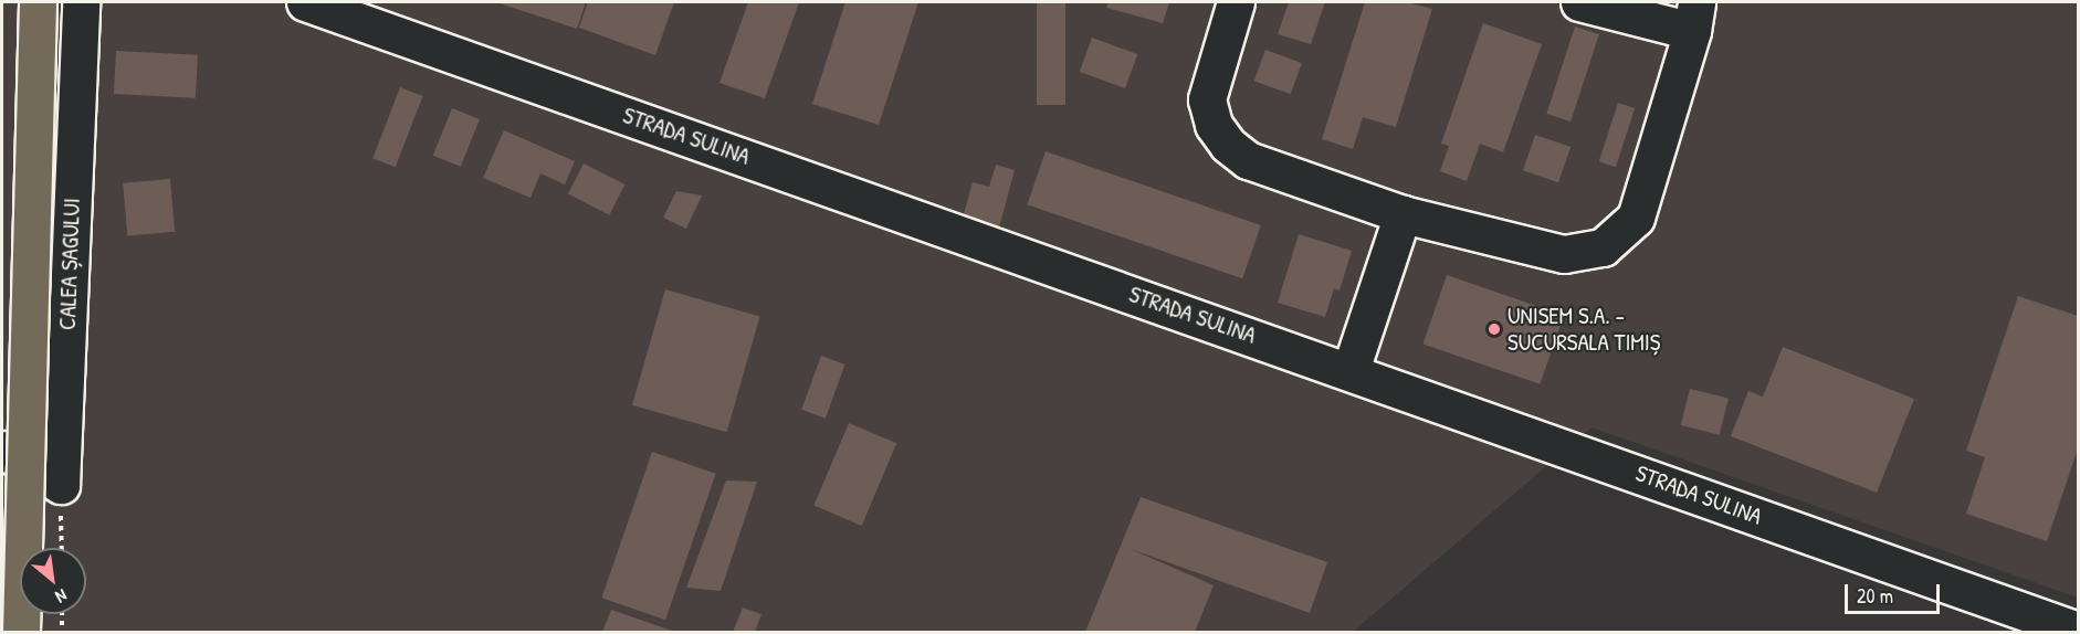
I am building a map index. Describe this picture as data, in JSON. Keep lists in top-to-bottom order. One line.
{"streets":{"main road":["CALEA ȘAGULUI"],"street":["STRADA SULINA"]},"places":["UNISEM S.A. - SUCURSALA TIMIȘ"],"scale_bar":"20 m","north":"bottom right"}
